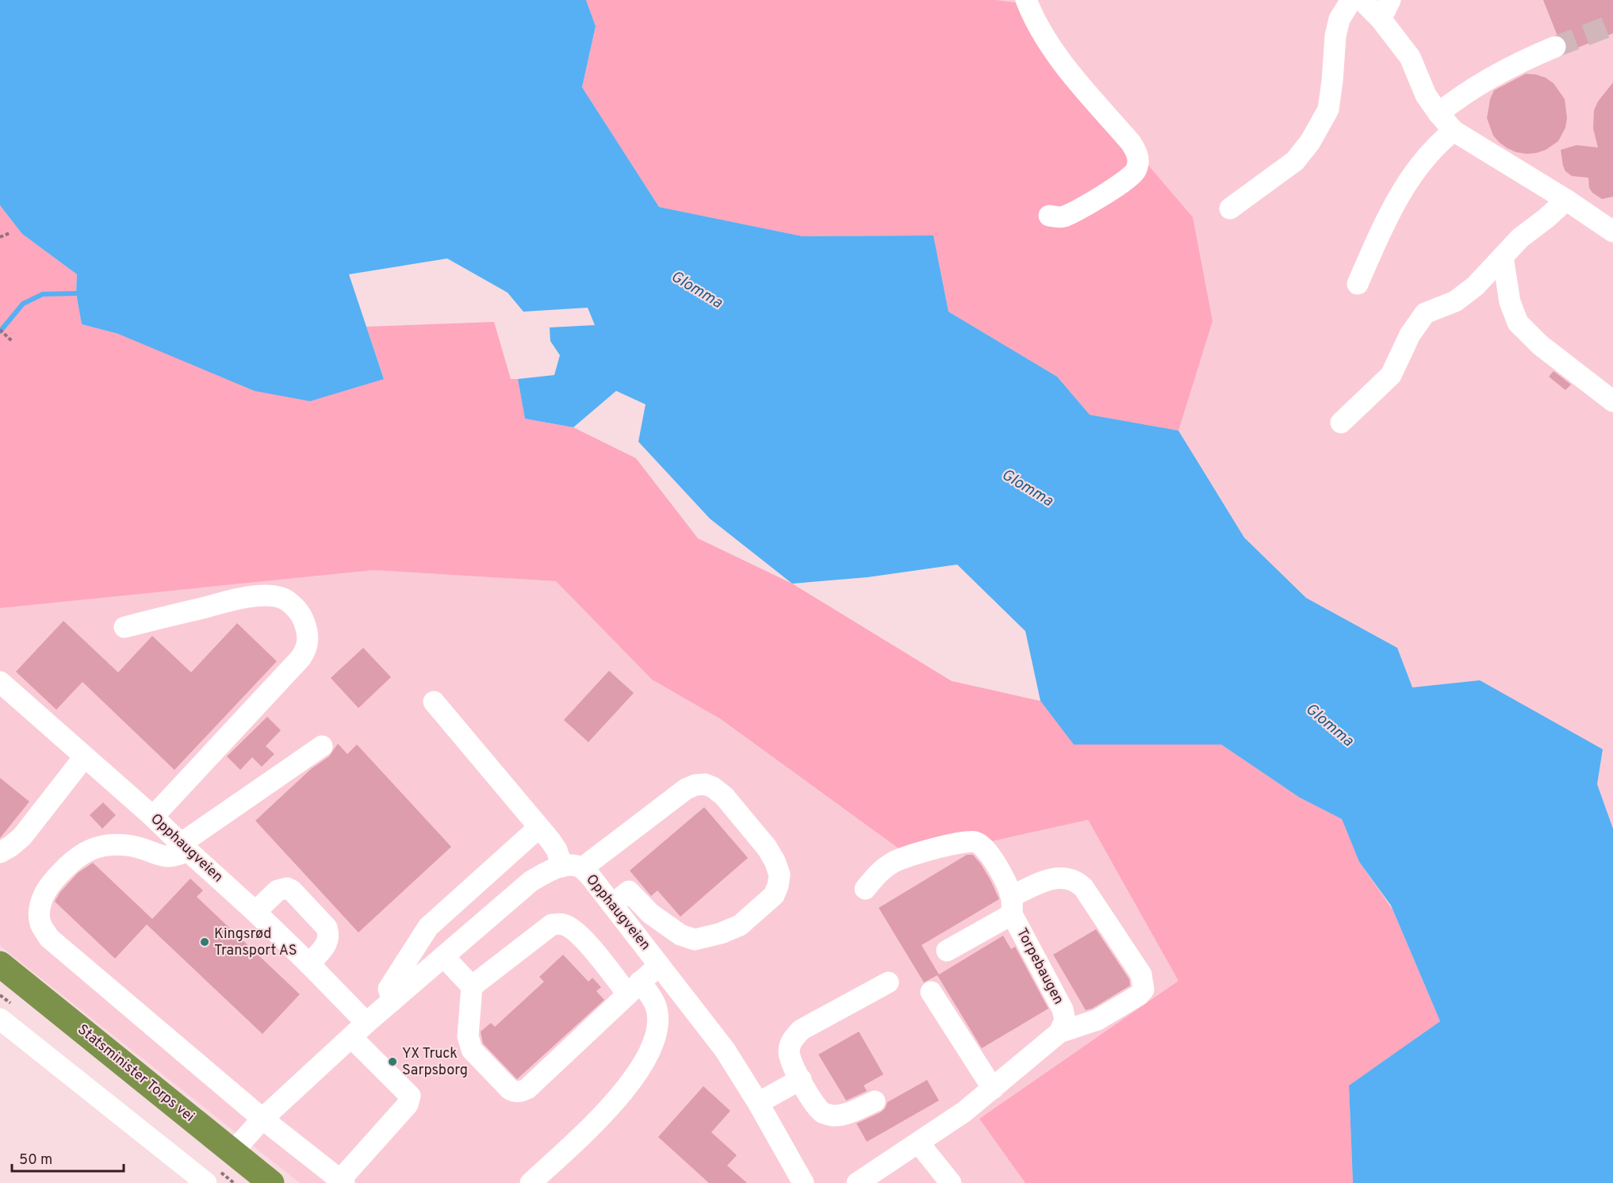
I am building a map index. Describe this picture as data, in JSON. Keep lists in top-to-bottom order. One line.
{"streets":{"highway":["Statsminister Torps vei"],"street":["Opphaugveien","Torpebaugen"]},"water":["Glomma"],"places":["Kingsrød Transport AS","YX Truck Sarpsborg"],"scale_bar":"50 m"}
